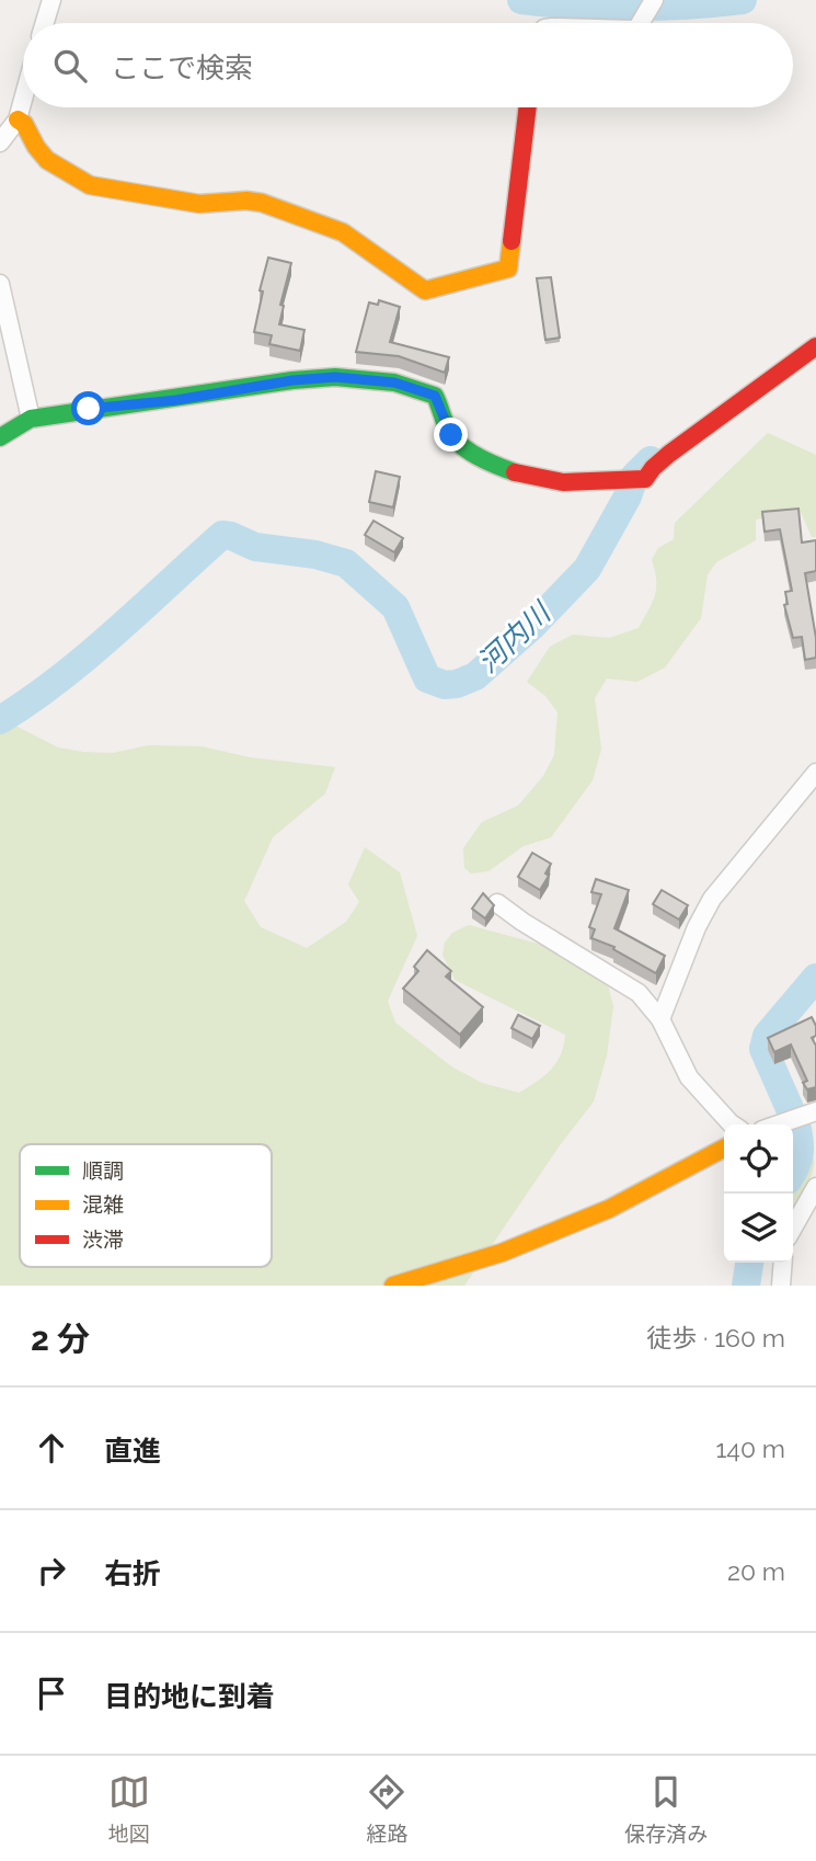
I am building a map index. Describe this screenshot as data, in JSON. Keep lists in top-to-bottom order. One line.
{"water":["河内川"],"legend":["順調","混雑","渋滞"],"page":{"search":"ここで検索","heading":["2 分","徒歩 · 160 m"],"list":[["直進","140 m"],["右折","20 m"],"目的地に到着"],"nav":["地図","経路","保存済み"]}}
